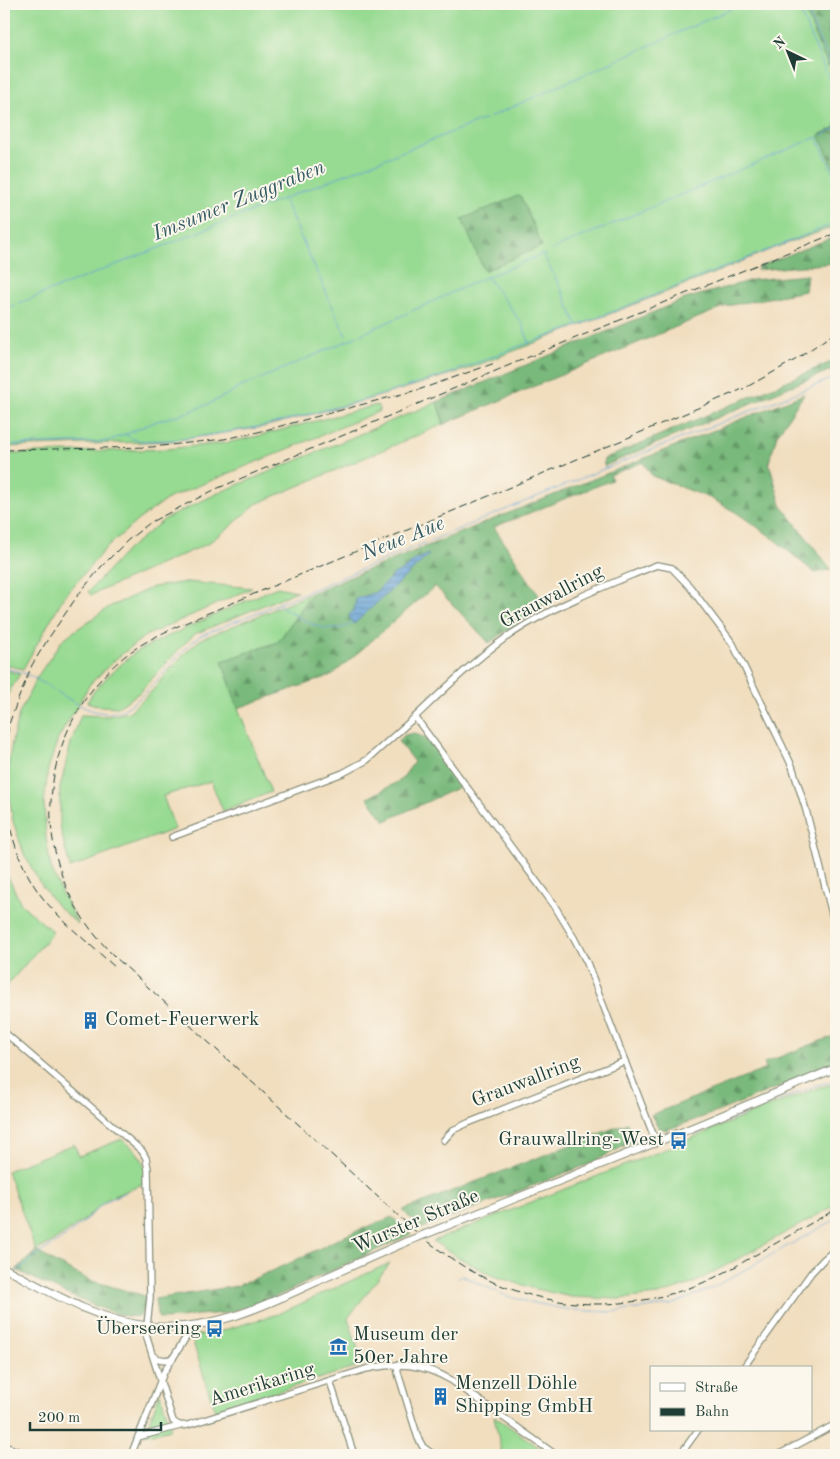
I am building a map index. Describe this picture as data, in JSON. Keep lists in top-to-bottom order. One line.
{"streets":{"main road":["Wurster Straße"],"street":["Grauwallring","Amerikaring"]},"water":["Imsumer Zuggraben","Neue Aue"],"places":{"building":["Comet-Feuerwerk","Menzell Döhle Shipping GmbH"],"bus stop":["Grauwallring-West","Überseering"],"museum":["Museum der 50er Jahre"]},"legend":["Straße","Bahn"],"scale_bar":"200 m","north":"top left"}
